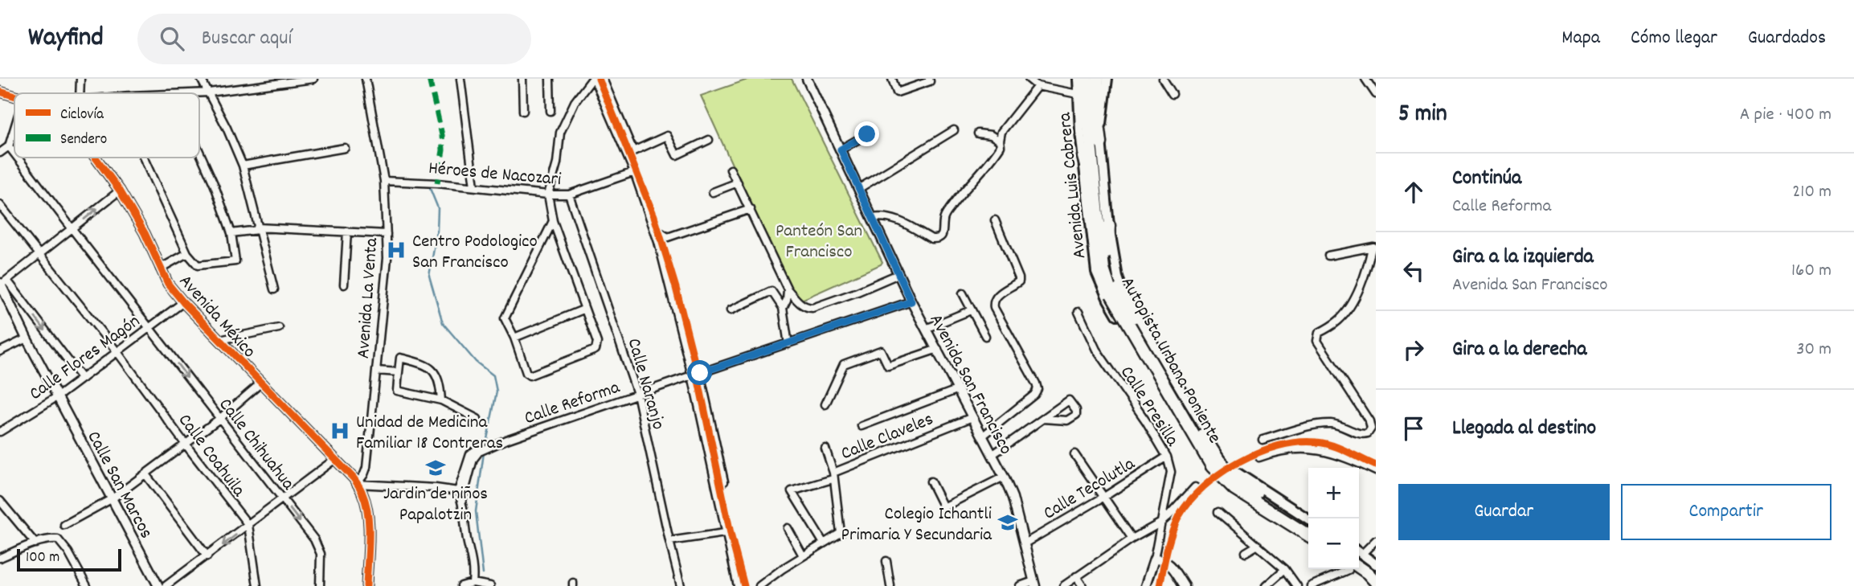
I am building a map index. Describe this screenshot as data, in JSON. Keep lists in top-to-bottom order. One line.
{"streets":{"highway":["Autopista Urbana Poniente"],"main road":["Avenida Luis Cabrera"],"street":["Héroes de Nacozari","Avenida La Venta","Avenida México","Calle Flores Magón","Calle Naranjo","Avenida San Francisco","Calle Reforma","Calle Presilla","Calle Claveles","Calle Chihuahua","Calle Coahuila","Calle San Marcos","Calle Tecolutla"]},"crossings":[["Héroes de Nacozari","Avenida La Venta"],["Héroes de Nacozari","Calle Naranjo"],["Avenida La Venta","Avenida México"],["Avenida México","Calle Flores Magón"],["Calle Flores Magón","Calle Chihuahua"],["Calle Flores Magón","Calle Coahuila"],["Calle Flores Magón","Calle San Marcos"],["Calle Naranjo","Calle Reforma"],["Avenida San Francisco","Calle Reforma"],["Avenida San Francisco","Calle Claveles"],["Avenida San Francisco","Calle Tecolutla"],["Calle Presilla","Calle Tecolutla"]],"one_way":["Calle Chihuahua"],"parks":["Panteón San Francisco"],"places":{"hospital":["Centro Podologico San Francisco","Unidad de Medicina Familiar 18 Contreras"],"school or university":["Jardin de niños Papalotzin","Colegio Ichantli Primaria Y Secundaria"]},"legend":["Ciclovía","Sendero"],"scale_bar":"100 m","page":{"header":"Wayfind","search":"Buscar aquí","nav":["Mapa","Cómo llegar","Guardados"],"heading":["5 min","A pie · 400 m"],"list":[["Continúa","Calle Reforma","210 m"],["Gira a la izquierda","Avenida San Francisco","160 m"],["Gira a la derecha","30 m"],"Llegada al destino"],"buttons":["Guardar","Compartir"],"map_buttons":["+","−"],"scale":"100 m"}}
